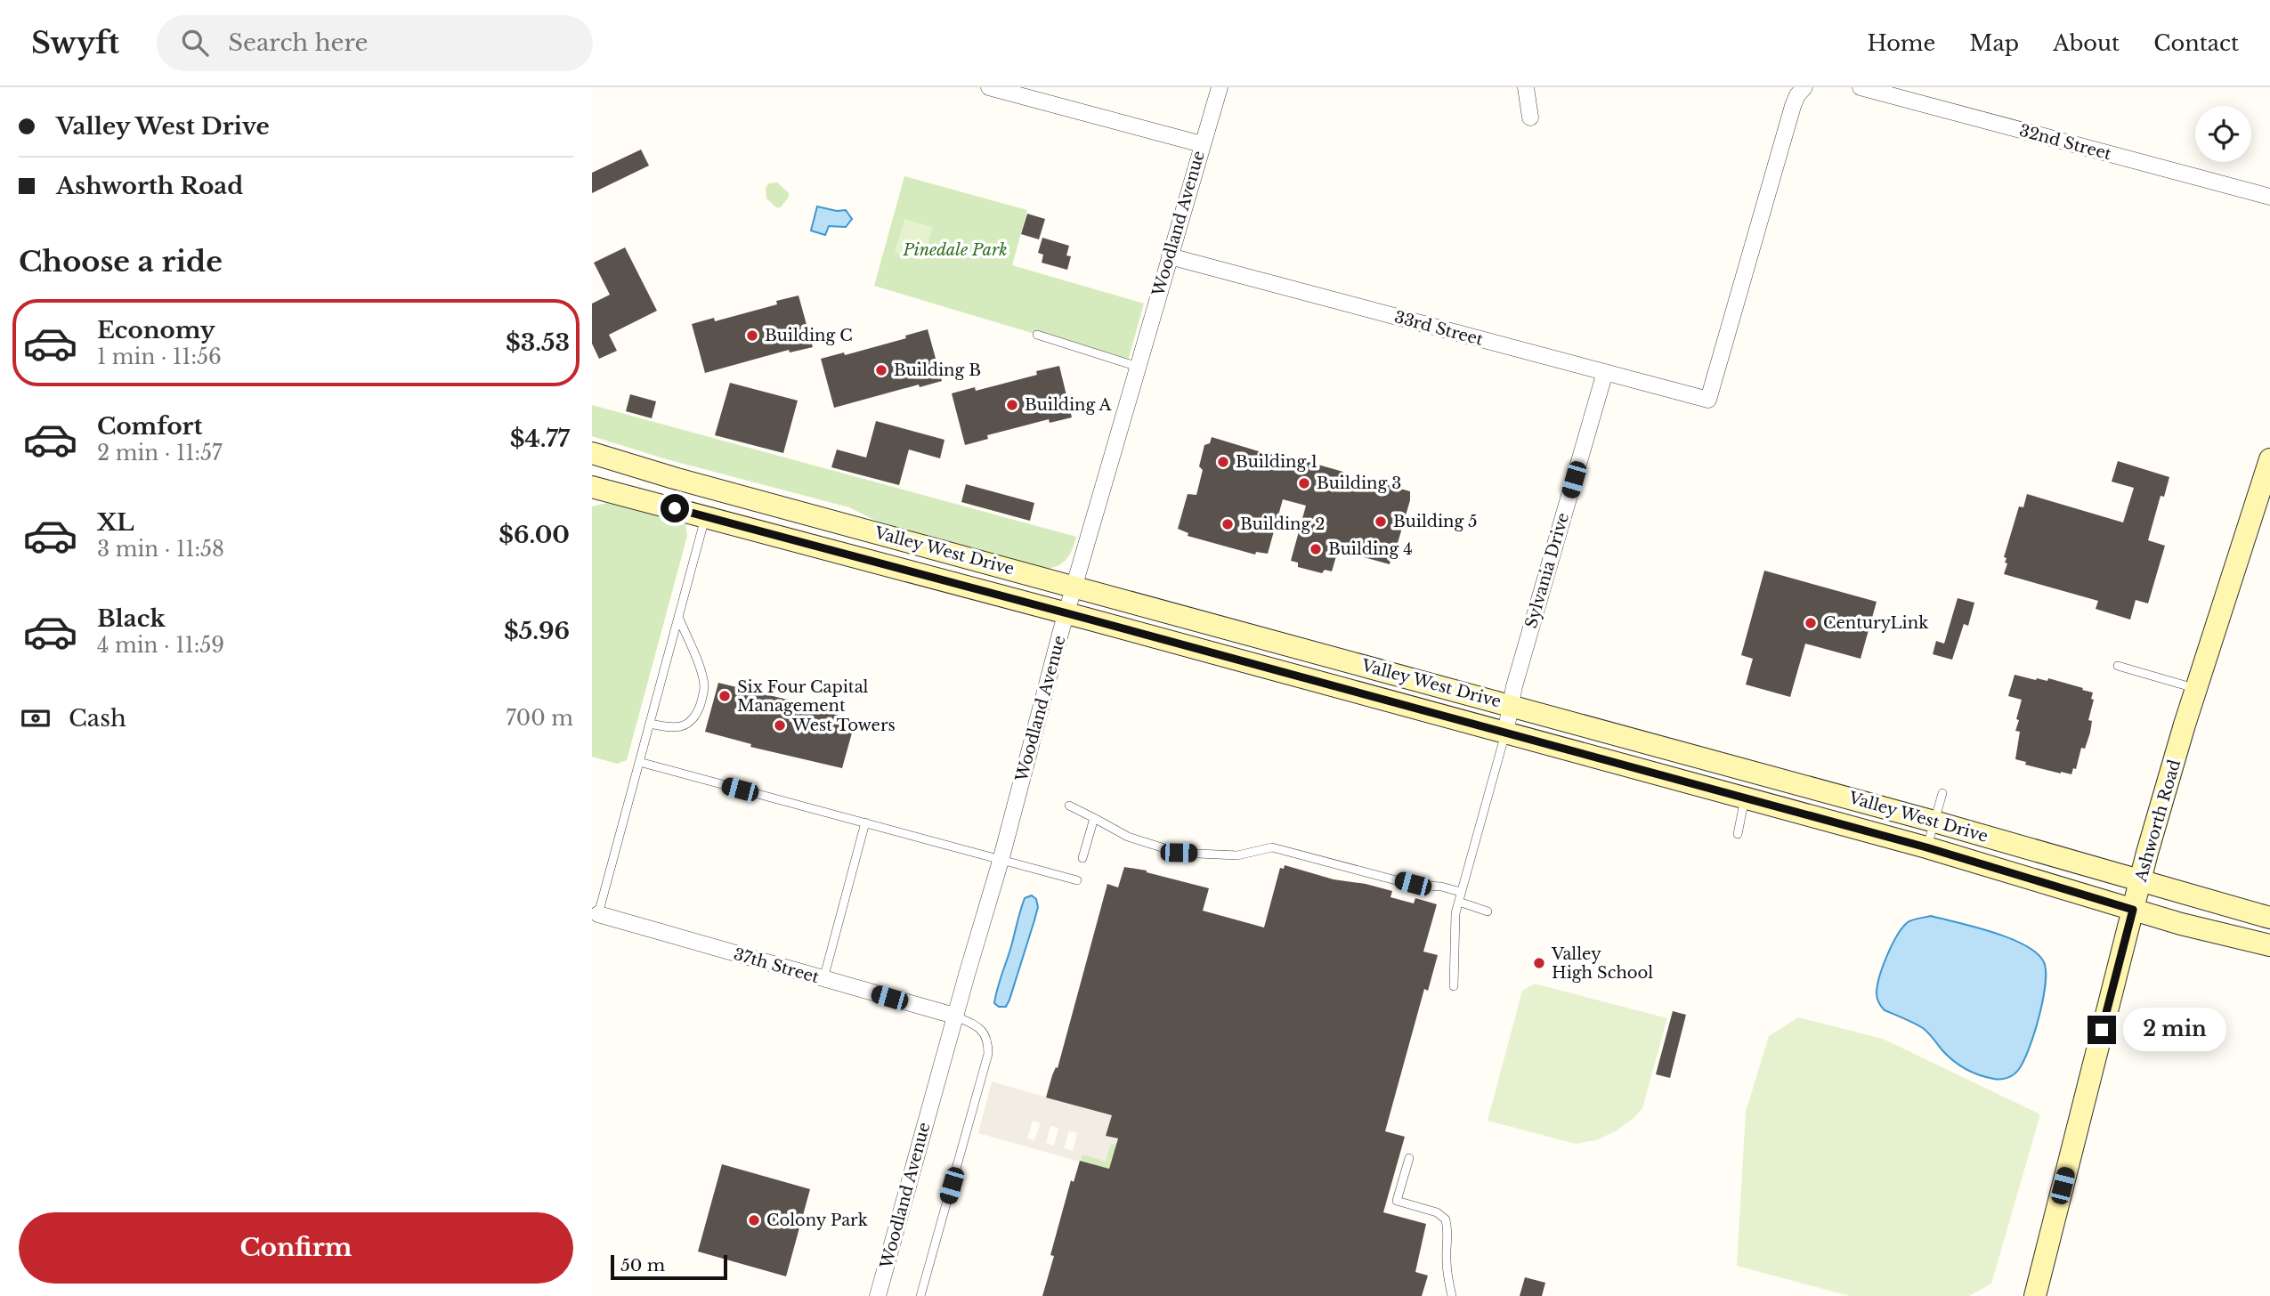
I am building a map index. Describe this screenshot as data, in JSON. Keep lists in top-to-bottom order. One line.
{"streets":{"main road":["Valley West Drive","Ashworth Road"],"street":["32nd Street","Woodland Avenue","33rd Street","Sylvania Drive","37th Street"]},"crossings":[["Woodland Avenue","33rd Street"],["Woodland Avenue","Valley West Drive"],["Woodland Avenue","37th Street"],["33rd Street","Sylvania Drive"],["Valley West Drive","Sylvania Drive"],["Valley West Drive","Ashworth Road"]],"parks":["Pinedale Park"],"places":["Building C","Building B","Building A","Building 1","Building 3","Building 5","Building 2","Building 4","CenturyLink","Six Four Capital Management","West Towers","Valley High School","Colony Park"],"scale_bar":"50 m","page":{"header":"Swyft","search":"Search here","nav":["Home","Map","About","Contact"],"banner":["Valley West Drive","Ashworth Road"],"heading":"Choose a ride","list":[{"name":"Economy","note":"1 min · 11:56","value":"$3.53"},{"name":"Comfort","note":"2 min · 11:57","value":"$4.77"},{"name":"XL","note":"3 min · 11:58","value":"$6.00"},{"name":"Black","note":"4 min · 11:59","value":"$5.96"}],"pay":["Cash","700 m"],"bubble":"2 min","buttons":"Confirm","scale":"50 m"}}
